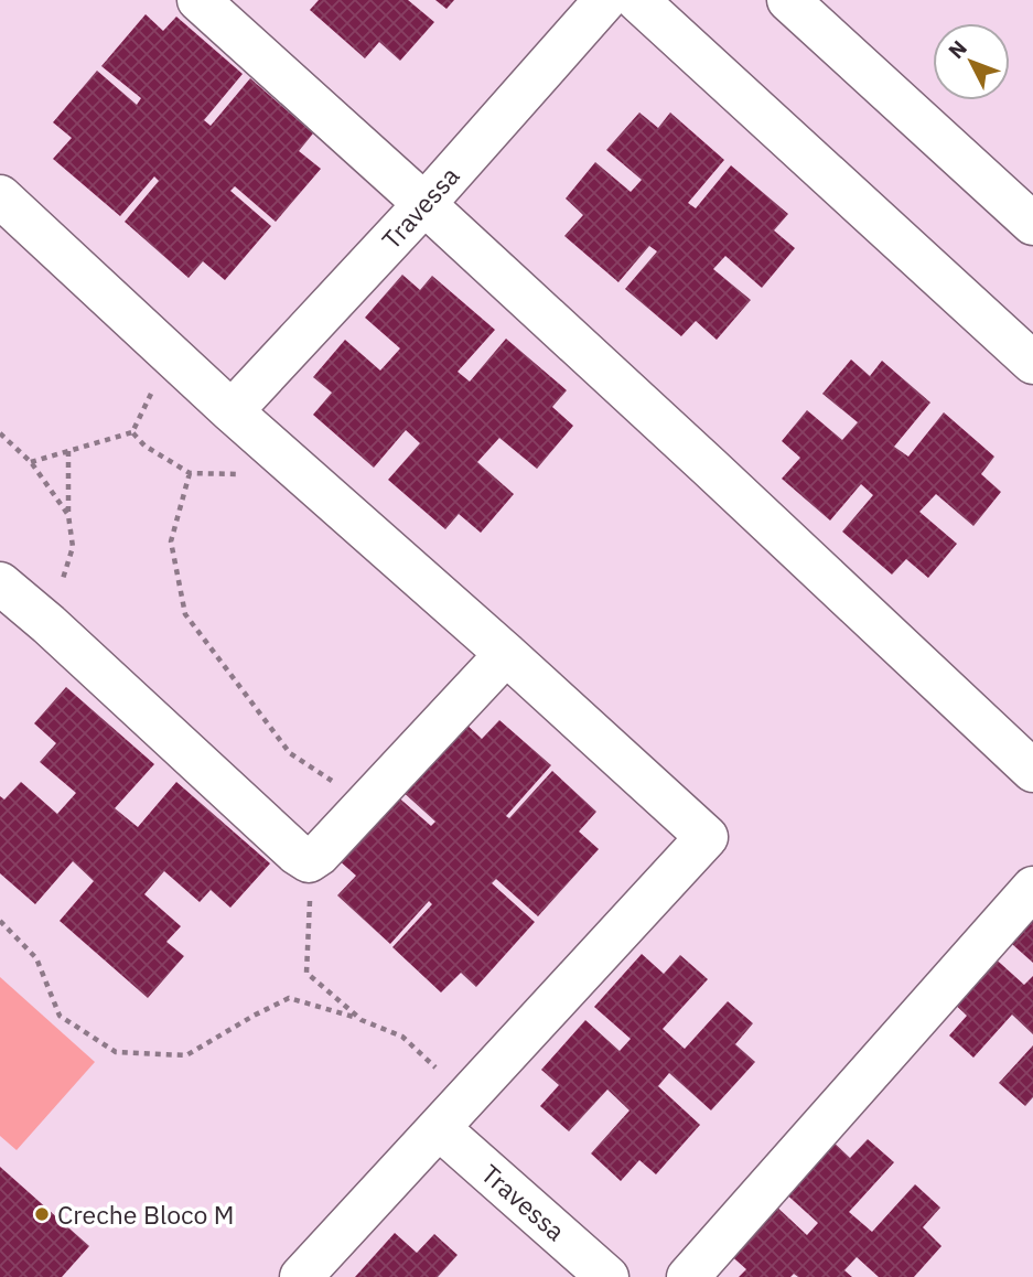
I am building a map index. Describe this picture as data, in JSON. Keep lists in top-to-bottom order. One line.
{"streets":{"street":["Travessa"]},"places":["Creche Bloco M"],"north":"top left"}
